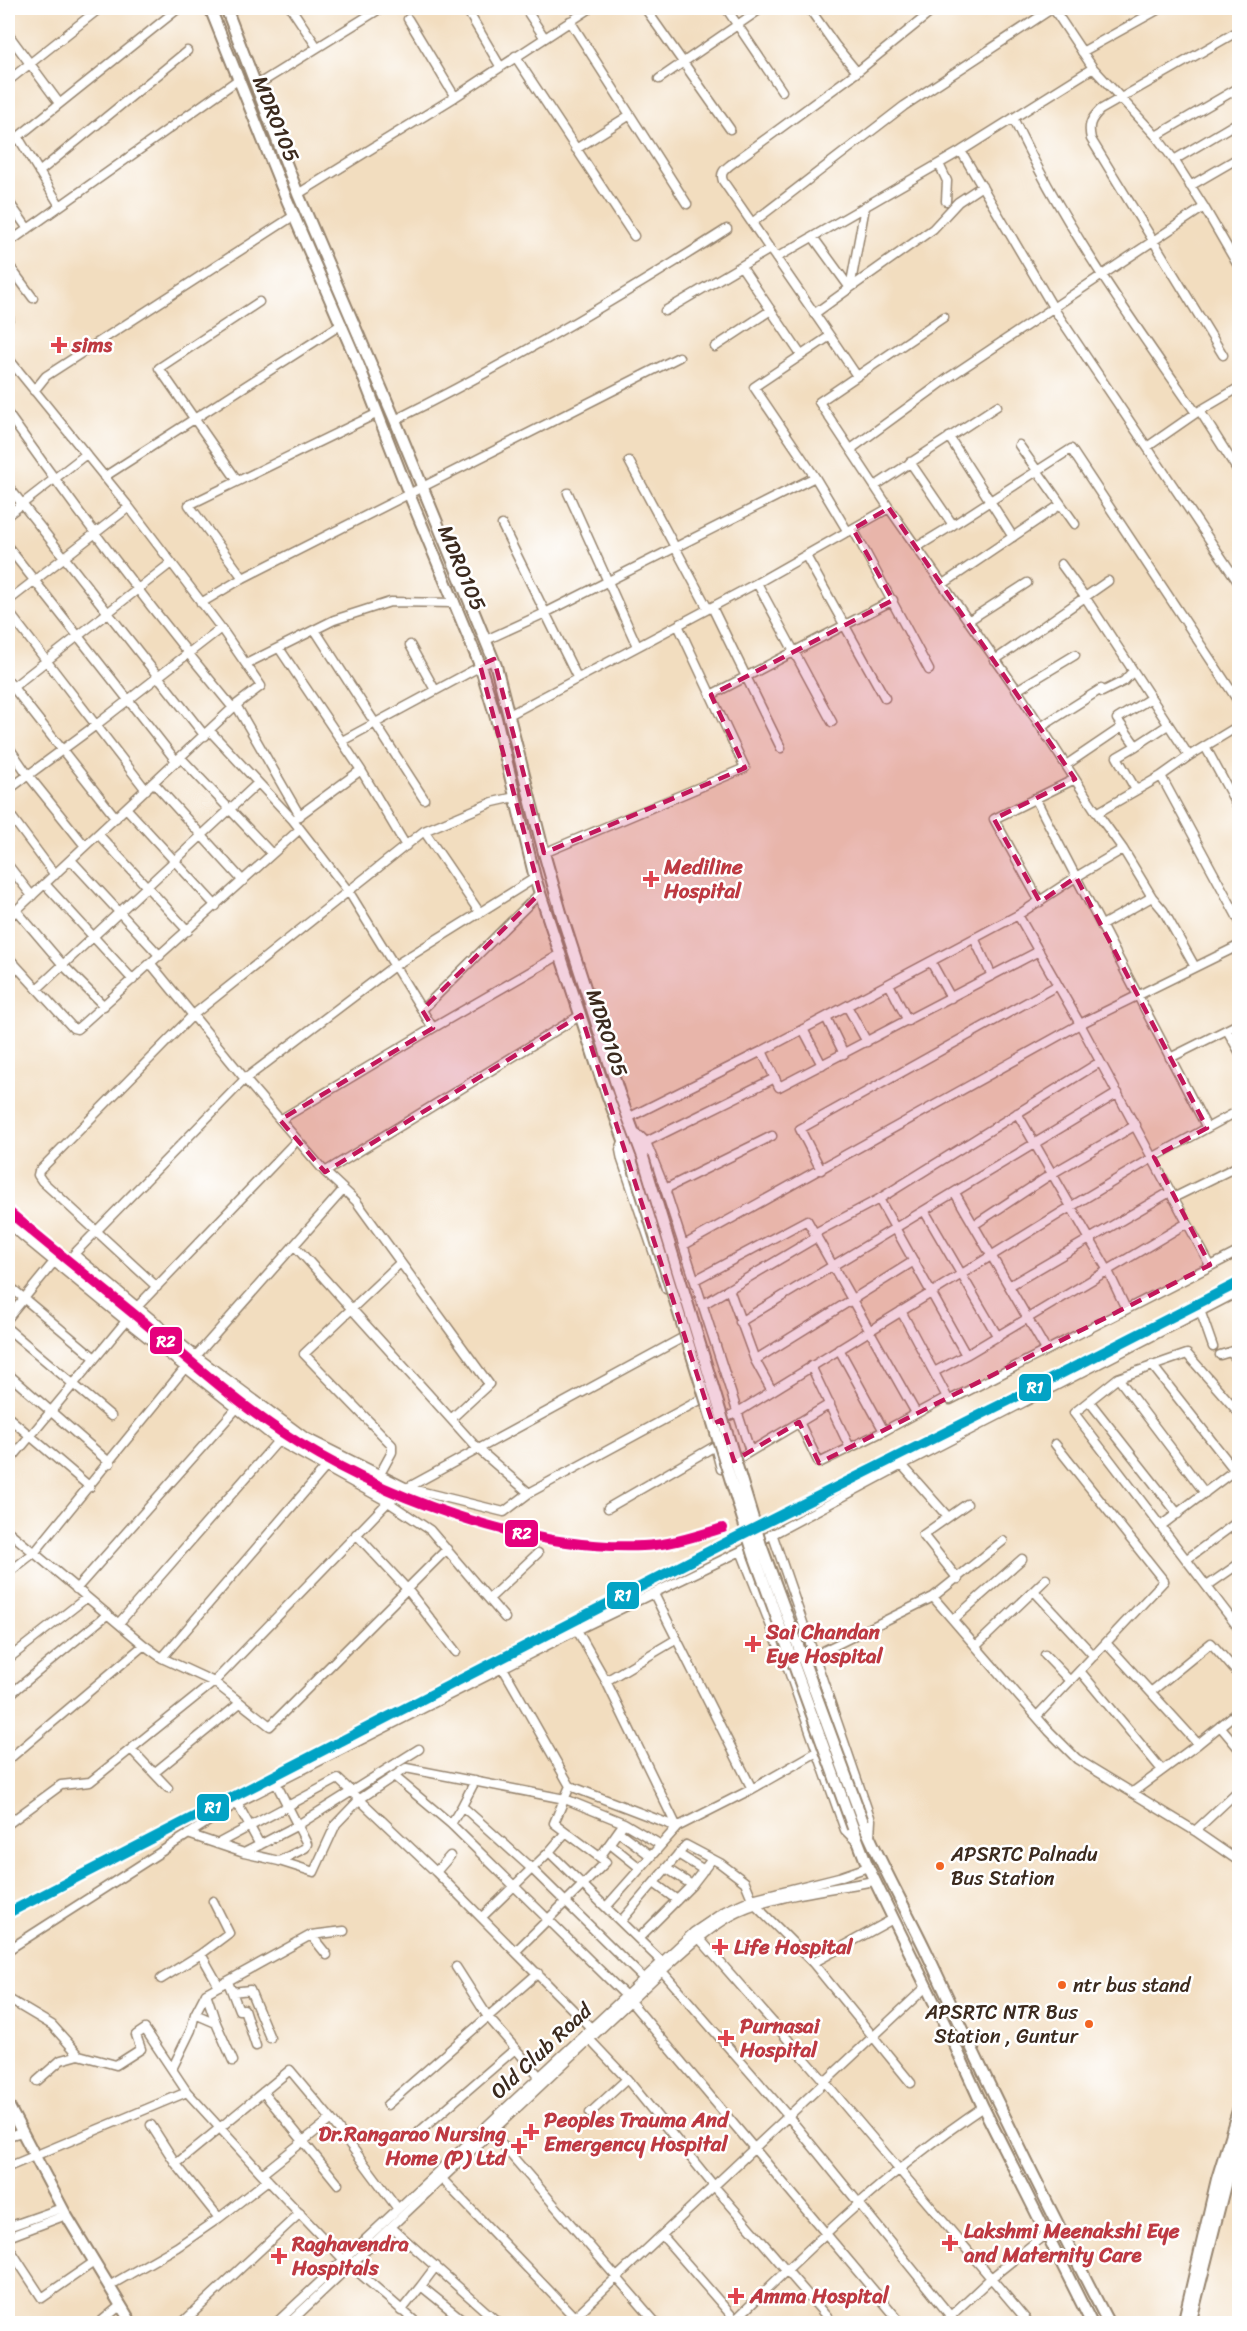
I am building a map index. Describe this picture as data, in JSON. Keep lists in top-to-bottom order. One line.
{"streets":{"main road":["MDR0105"],"street":["Old Club Road"]},"places":{"health":["sims","Mediline Hospital","Sai Chandan Eye Hospital","Life Hospital","Purnasai Hospital","Peoples Trauma And Emergency Hospital","Dr.Rangarao Nursing Home (P) Ltd","Lakshmi Meenakshi Eye and Maternity Care","Raghavendra Hospitals","Amma Hospital"],"other":["APSRTC Palnadu Bus Station","ntr bus stand","APSRTC NTR Bus Station , Guntur"]},"lines":["transit line R2","transit line R1"]}
